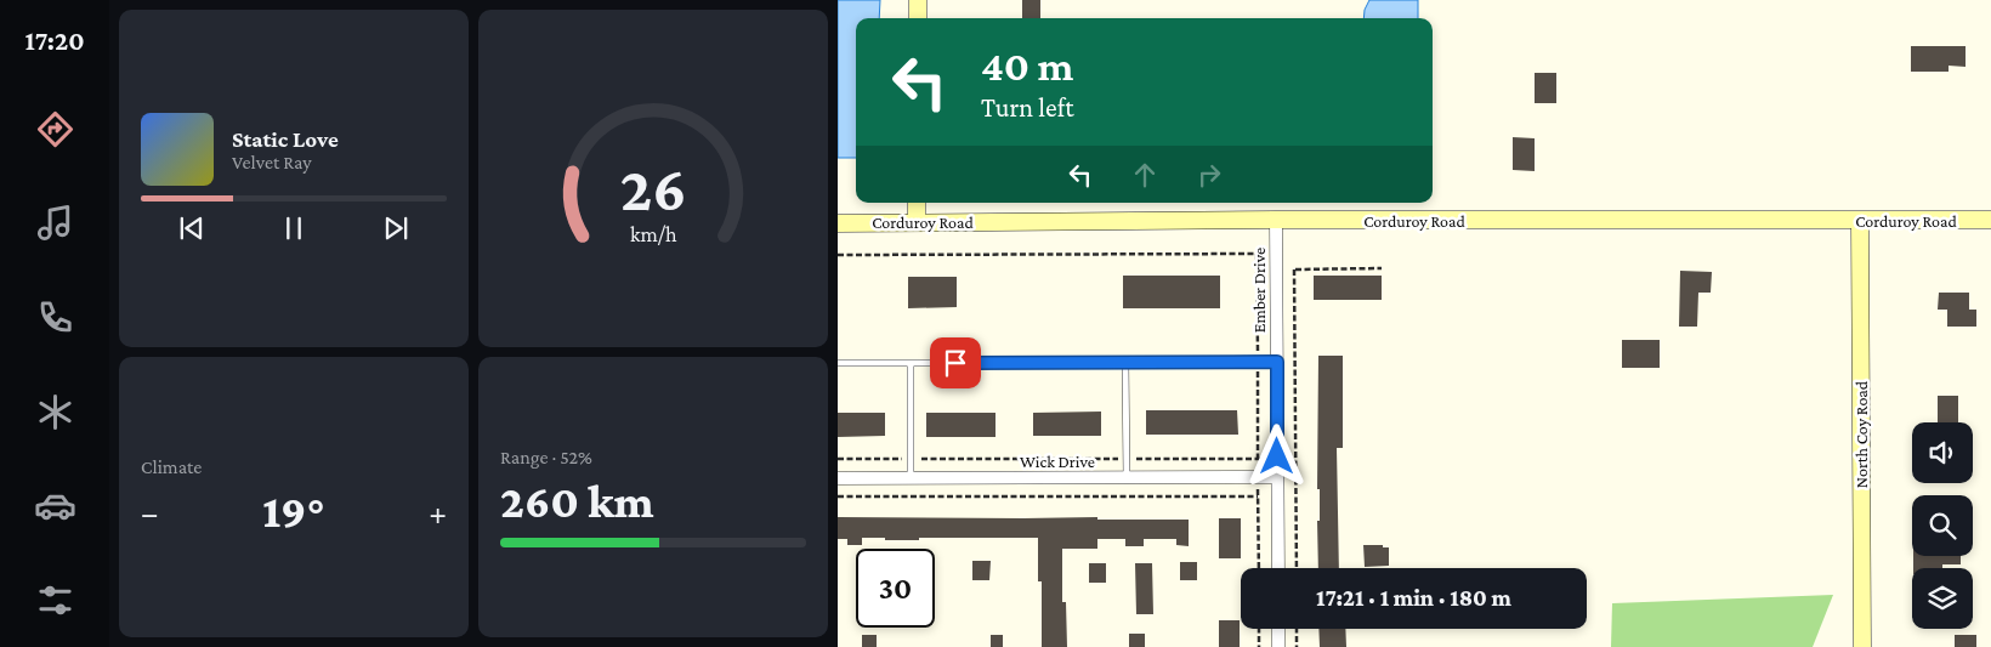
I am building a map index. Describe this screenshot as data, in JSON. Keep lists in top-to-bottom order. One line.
{"streets":{"street":["Corduroy Road","Ember Drive","North Coy Road","Wick Drive"]},"crossings":[["Corduroy Road","Ember Drive"],["Corduroy Road","North Coy Road"],["Ember Drive","Wick Drive"]],"page":{"tabs":"17:20","turn":["40 m","Turn left"],"song":["Static Love","Velvet Ray"],"tile":["Climate",["Range · 52%","260 km"]],"heat":["−","19°","+"],"limit":"30","trip":"17:21 · 1 min · 180 m","gauge":["26","km/h"]}}
